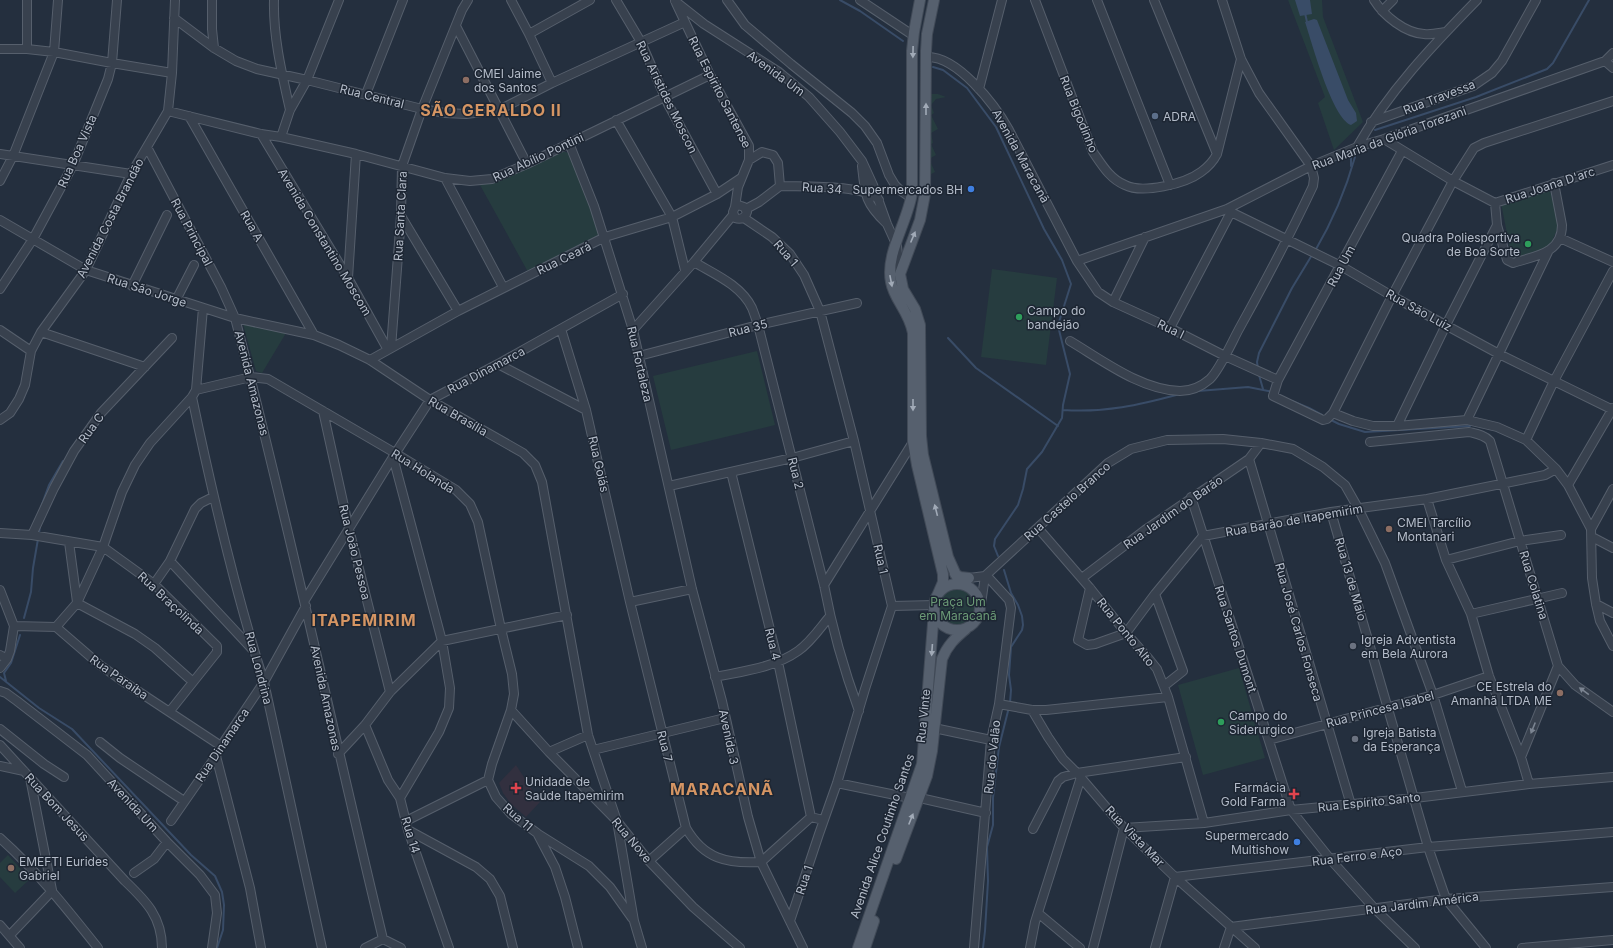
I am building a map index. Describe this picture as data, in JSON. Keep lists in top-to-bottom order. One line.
{"streets":{"main road":["Rua Vinte","Avenida Alice Coutinho Santos"],"street":["Avenida Um","Rua Espírito Santense","Rua Central","Rua Arístides Moscon","Rua Travessa","Rua Bigodinho","Rua Maria da Glória Torezani","Rua Boa Vista","Avenida Maracanã","Rua Abílio Pontini","Rua Joana D'arc","Rua 34","Rua Santa Clara","Avenida Costa Brandão","Rua A","Rua Principal","Avenida Constantino Moscom","Rua 1","Rua Ceará","Rua Um","Rua São Jorge","Rua São Luiz","Rua 35","Rua I","Rua Fortaleza","Rua Dinamarca","Avenida Amazonas","Rua Brasília","Rua C","Rua Goiás","Rua Holanda","Rua 2","Rua Castelo Branco","Rua Jardim do Barão","Rua Barão de Itapemirim","Rua João Pessoa","Rua 13 de Maio","Rua Colatina","Rua Braçolinda","Rua Ponto Alto","Rua José Carlos Fonseca","Rua Santos Dumont","Rua 4","Rua Londrina","Rua Paraíba","Rua Princesa Isabel","Avenida 3","Rua 7","Rua do Valão","Rua Espírito Santo","Rua Bom Jesus","Rua 11","Rua 14","Rua Vista Mar","Rua Nove","Rua Ferro e Aço","Rua Jardim América"]},"crossings":[["Avenida Um","Rua Espírito Santense"],["Avenida Um","Rua 34"],["Avenida Um","Avenida Alice Coutinho Santos"],["Rua Espírito Santense","Rua Central"],["Rua Espírito Santense","Rua Abílio Pontini"],["Rua Espírito Santense","Rua 1"],["Rua Espírito Santense","Rua Ceará"],["Rua Central","Rua Arístides Moscon"],["Rua Central","Rua Santa Clara"],["Rua Central","Avenida Costa Brandão"],["Rua Arístides Moscon","Rua Abílio Pontini"],["Rua Arístides Moscon","Rua Ceará"],["Rua Maria da Glória Torezani","Avenida Maracanã"],["Rua Maria da Glória Torezani","Rua Joana D'arc"],["Rua Maria da Glória Torezani","Rua São Luiz"],["Rua Maria da Glória Torezani","Rua I"],["Rua Boa Vista","Rua São Jorge"],["Avenida Maracanã","Rua I"],["Rua Abílio Pontini","Rua Santa Clara"],["Rua Abílio Pontini","Avenida Costa Brandão"],["Rua Abílio Pontini","Rua A"],["Rua Abílio Pontini","Avenida Constantino Moscom"],["Rua Abílio Pontini","Rua Fortaleza"],["Rua Joana D'arc","Rua Um"],["Rua Santa Clara","Avenida Constantino Moscom"],["Rua Santa Clara","Rua Ceará"],["Avenida Costa Brandão","Rua Principal"],["Avenida Costa Brandão","Rua São Jorge"],["Rua A","Rua Brasília"],["Rua Principal","Rua São Jorge"],["Rua Principal","Avenida Amazonas"],["Rua Principal","Rua Brasília"],["Avenida Constantino Moscom","Rua Ceará"],["Rua 1","Rua 35"],["Rua 1","Rua 2"],["Rua 1","Avenida 3"],["Rua Ceará","Rua Fortaleza"],["Rua Um","Rua São Luiz"],["Rua Um","Rua I"],["Rua São Jorge","Avenida Amazonas"],["Rua São Jorge","Rua Brasília"],["Rua São Jorge","Rua Londrina"],["Rua 35","Rua Fortaleza"],["Rua 35","Rua 2"],["Rua Fortaleza","Rua Dinamarca"],["Rua Fortaleza","Avenida 3"],["Rua Dinamarca","Avenida Amazonas"],["Rua Dinamarca","Rua Brasília"],["Rua Dinamarca","Rua Goiás"],["Rua Dinamarca","Rua Holanda"],["Rua Dinamarca","Rua João Pessoa"],["Rua Dinamarca","Rua Londrina"],["Rua Dinamarca","Rua Paraíba"],["Avenida Amazonas","Rua Brasília"],["Avenida Amazonas","Rua Holanda"],["Rua Brasília","Rua Nove"],["Rua C","Rua Braçolinda"],["Rua Goiás","Rua 7"],["Rua Holanda","Rua João Pessoa"],["Rua Holanda","Rua Nove"],["Rua Castelo Branco","Rua Jardim do Barão"],["Rua Castelo Branco","Rua Barão de Itapemirim"],["Rua Castelo Branco","Rua Ponto Alto"],["Rua Castelo Branco","Rua Princesa Isabel"],["Rua Castelo Branco","Rua do Valão"],["Rua Castelo Branco","Rua Espírito Santo"],["Rua Jardim do Barão","Rua Ponto Alto"],["Rua Jardim do Barão","Rua José Carlos Fonseca"],["Rua Jardim do Barão","Rua Santos Dumont"],["Rua Barão de Itapemirim","Rua 13 de Maio"],["Rua Barão de Itapemirim","Rua Colatina"],["Rua Barão de Itapemirim","Rua José Carlos Fonseca"],["Rua Barão de Itapemirim","Rua Santos Dumont"],["Rua 13 de Maio","Rua Princesa Isabel"],["Rua 13 de Maio","Rua Espírito Santo"],["Rua 13 de Maio","Rua Ferro e Aço"],["Rua 13 de Maio","Rua Jardim América"],["Rua Braçolinda","Rua Paraíba"],["Rua Ponto Alto","Rua Espírito Santo"],["Rua José Carlos Fonseca","Rua Princesa Isabel"],["Rua José Carlos Fonseca","Rua Espírito Santo"],["Rua Santos Dumont","Rua Princesa Isabel"],["Rua Santos Dumont","Rua Espírito Santo"],["Rua Santos Dumont","Rua Ferro e Aço"],["Rua Santos Dumont","Rua Jardim América"],["Rua Vinte","Avenida Alice Coutinho Santos"],["Avenida 3","Rua 7"],["Rua Espírito Santo","Rua Vista Mar"],["Rua Vista Mar","Rua Ferro e Aço"],["Rua Vista Mar","Rua Jardim América"]],"one_way":["Rua Vinte"],"districts":["SÃO GERALDO II","ITAPEMIRIM","MARACANÃ"],"parks":["Praça Um em Maracanã"],"places":{"other":["CMEI Jaime dos Santos","ADRA","Supermercados BH","Quadra Poliesportiva de Boa Sorte","Campo do bandejão","CMEI Tarcílio Montanari","Igreja Adventista em Bela Aurora","CE Estrela do Amanhã LTDA ME","Campo do Siderurgico","Igreja Batista da Esperança","Supermercado Multishow","EMEFTI Eurides Gabriel"],"health":["Unidade de Saúde Itapemirim","Farmácia Gold Farma"]}}
